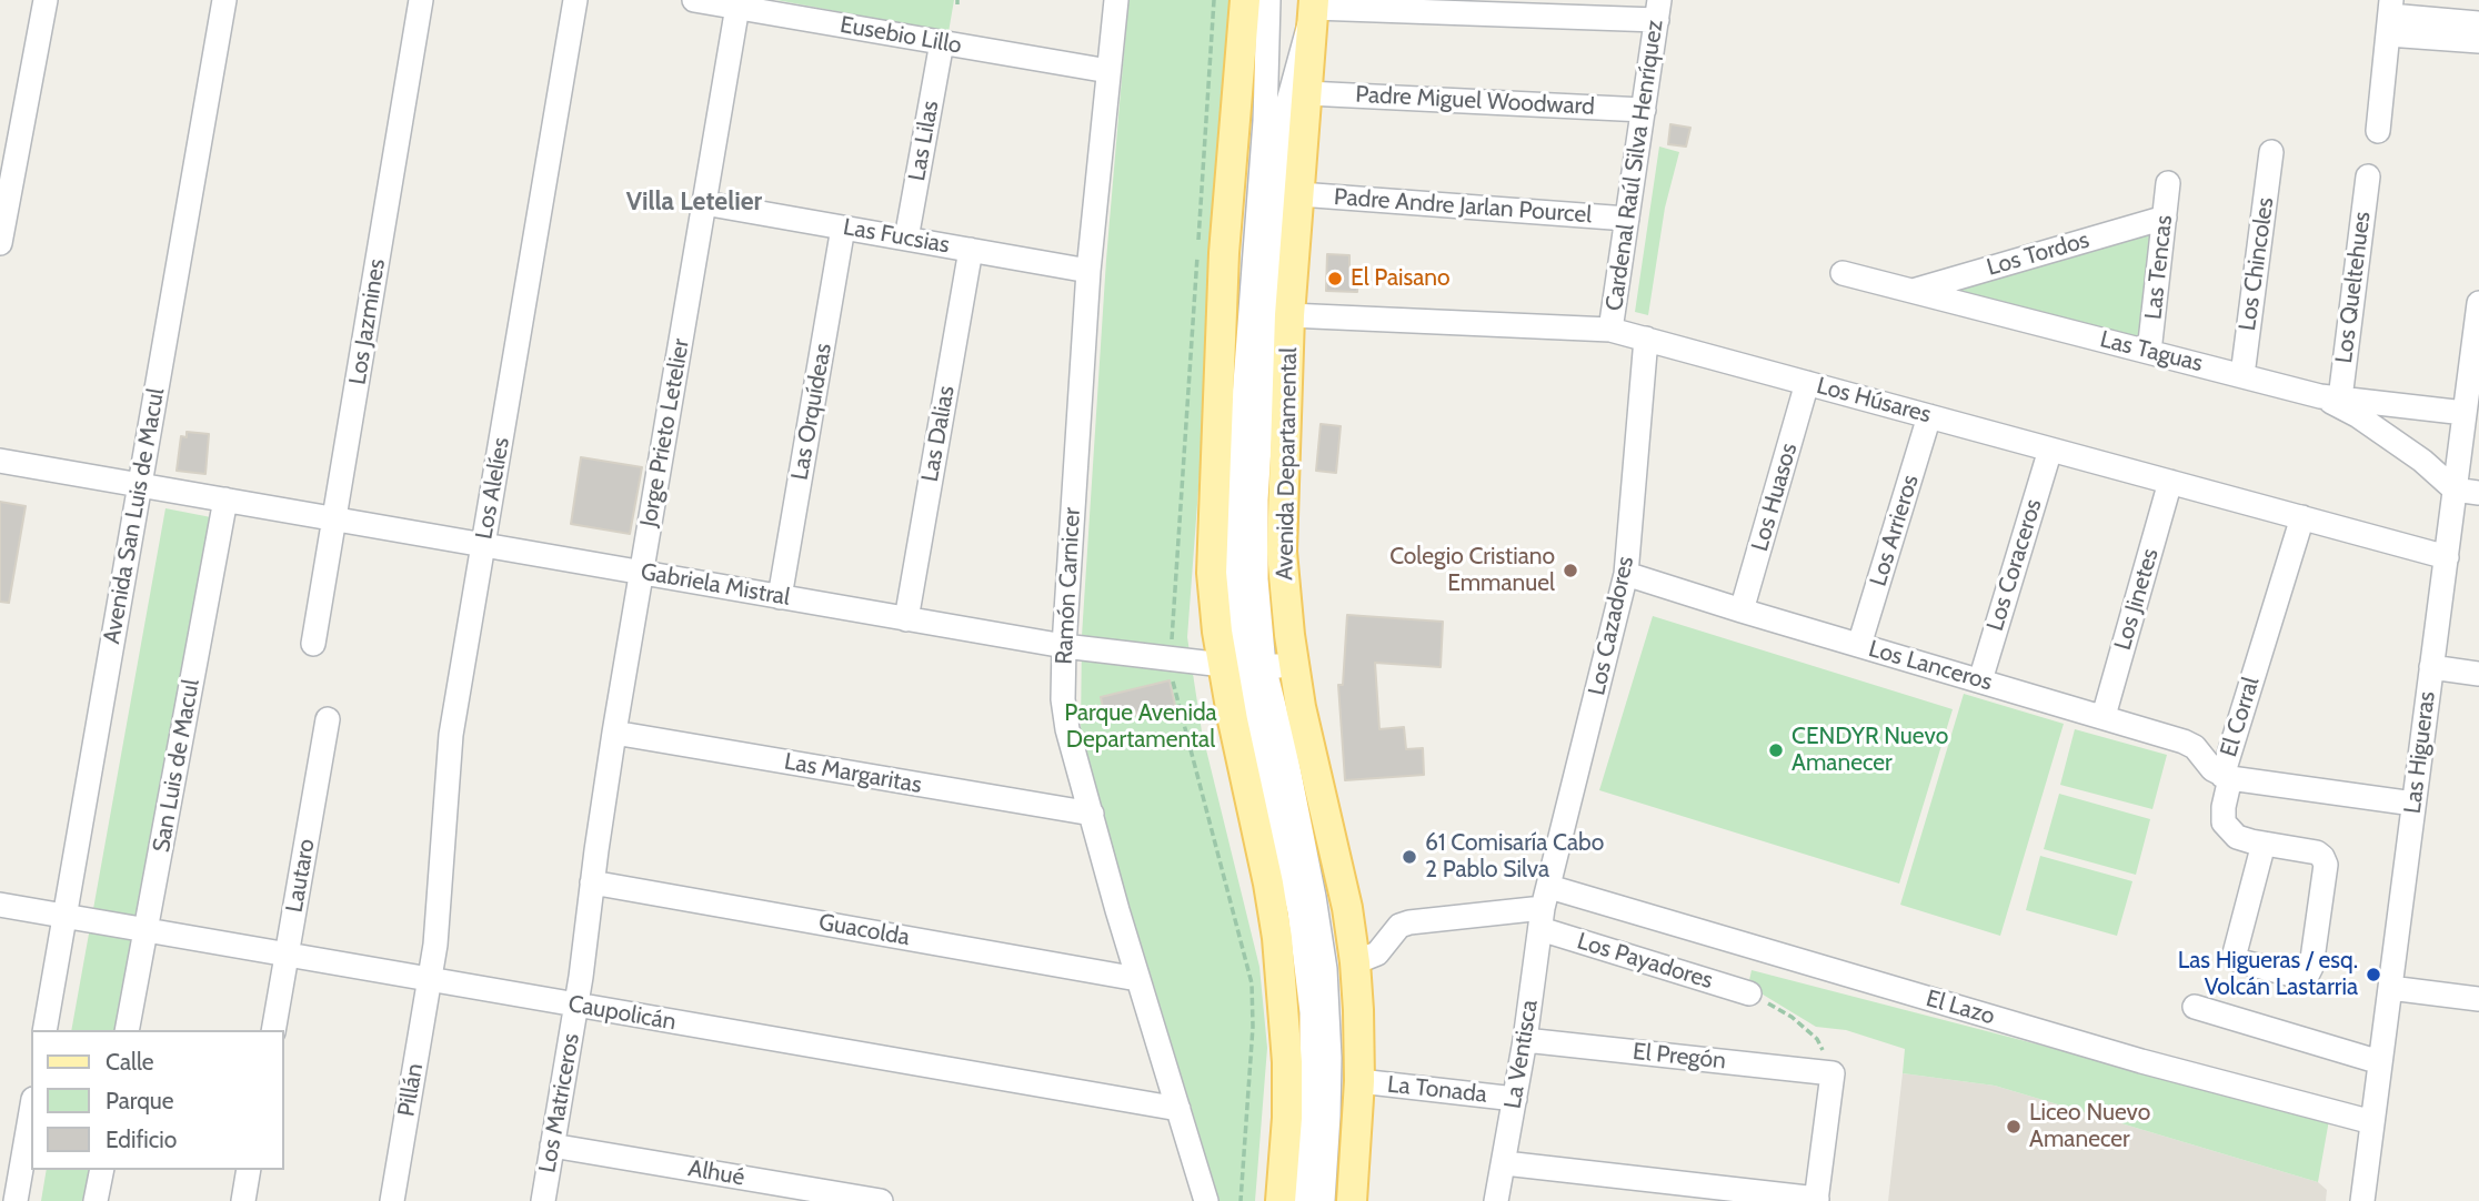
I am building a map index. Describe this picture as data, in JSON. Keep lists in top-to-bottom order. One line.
{"streets":{"main road":["Avenida Departamental"],"street":["Eusebio Lillo","Padre Miguel Woodward","Las Lilas","Cardenal Raúl Silva Henríquez","Padre Andre Jarlan Pourcel","Las Fucsias","Los Tordos","Los Chincoles","Las Tencas","Los Queltehues","Los Jazmines","Las Taguas","Los Húsares","Las Orquídeas","Jorge Prieto Letelier","Las Dalias","Los Alelíes","Los Huasos","Avenida San Luis de Macul","Los Arrieros","Los Coraceros","Gabriela Mistral","Ramón Carnicer","Los Jinetes","Los Cazadores","Los Lanceros","El Corral","Las Higueras","San Luis de Macul","Las Margaritas","Lautaro","Guacolda","Los Payadores","El Lazo","Caupolicán","La Ventisca","El Pregón","Pillán","La Tonada","Los Matriceros","Alhué"]},"crossings":[["Eusebio Lillo","Las Lilas"],["Eusebio Lillo","Jorge Prieto Letelier"],["Eusebio Lillo","Ramón Carnicer"],["Padre Miguel Woodward","Cardenal Raúl Silva Henríquez"],["Padre Miguel Woodward","Avenida Departamental"],["Las Lilas","Las Fucsias"],["Cardenal Raúl Silva Henríquez","Padre Andre Jarlan Pourcel"],["Cardenal Raúl Silva Henríquez","Los Húsares"],["Padre Andre Jarlan Pourcel","Avenida Departamental"],["Las Fucsias","Las Orquídeas"],["Las Fucsias","Jorge Prieto Letelier"],["Las Fucsias","Las Dalias"],["Las Fucsias","Ramón Carnicer"],["Los Tordos","Las Tencas"],["Los Tordos","Las Taguas"],["Los Chincoles","Las Taguas"],["Las Tencas","Las Taguas"],["Los Queltehues","Las Taguas"],["Los Jazmines","Gabriela Mistral"],["Las Taguas","Las Higueras"],["Los Húsares","Avenida Departamental"],["Los Húsares","Los Huasos"],["Los Húsares","Los Arrieros"],["Los Húsares","Los Coraceros"],["Los Húsares","Los Jinetes"],["Los Húsares","Los Cazadores"],["Los Húsares","El Corral"],["Los Húsares","Las Higueras"],["Las Orquídeas","Gabriela Mistral"],["Jorge Prieto Letelier","Gabriela Mistral"],["Jorge Prieto Letelier","Las Margaritas"],["Jorge Prieto Letelier","Guacolda"],["Jorge Prieto Letelier","Caupolicán"],["Jorge Prieto Letelier","Los Matriceros"],["Las Dalias","Gabriela Mistral"],["Avenida Departamental","Gabriela Mistral"],["Avenida Departamental","El Lazo"],["Avenida Departamental","La Tonada"],["Los Alelíes","Gabriela Mistral"],["Los Alelíes","Caupolicán"],["Los Alelíes","Pillán"],["Los Huasos","Los Lanceros"],["Avenida San Luis de Macul","Gabriela Mistral"],["Avenida San Luis de Macul","Caupolicán"],["Los Arrieros","Los Lanceros"],["Los Coraceros","Los Lanceros"],["Gabriela Mistral","Ramón Carnicer"],["Gabriela Mistral","San Luis de Macul"],["Ramón Carnicer","Las Margaritas"],["Ramón Carnicer","Guacolda"],["Ramón Carnicer","Caupolicán"],["Los Jinetes","Los Lanceros"],["Los Cazadores","Los Lanceros"],["Los Cazadores","Los Payadores"],["Los Cazadores","El Lazo"],["Los Cazadores","La Ventisca"],["Los Lanceros","El Corral"],["El Corral","Las Higueras"],["Las Higueras","El Lazo"],["San Luis de Macul","Caupolicán"],["Lautaro","Caupolicán"],["Los Payadores","El Lazo"],["Los Payadores","La Ventisca"],["El Lazo","La Ventisca"],["Caupolicán","Pillán"],["Caupolicán","Los Matriceros"],["La Ventisca","El Pregón"],["La Ventisca","La Tonada"],["Los Matriceros","Alhué"]],"districts":["Villa Letelier"],"parks":["Parque Avenida Departamental"],"places":["El Paisano","Colegio Cristiano Emmanuel","CENDYR Nuevo Amanecer","61 Comisaría Cabo 2 Pablo Silva","Las Higueras / esq. Volcán Lastarria","Liceo Nuevo Amanecer"],"legend":["Calle","Parque","Edificio"]}
